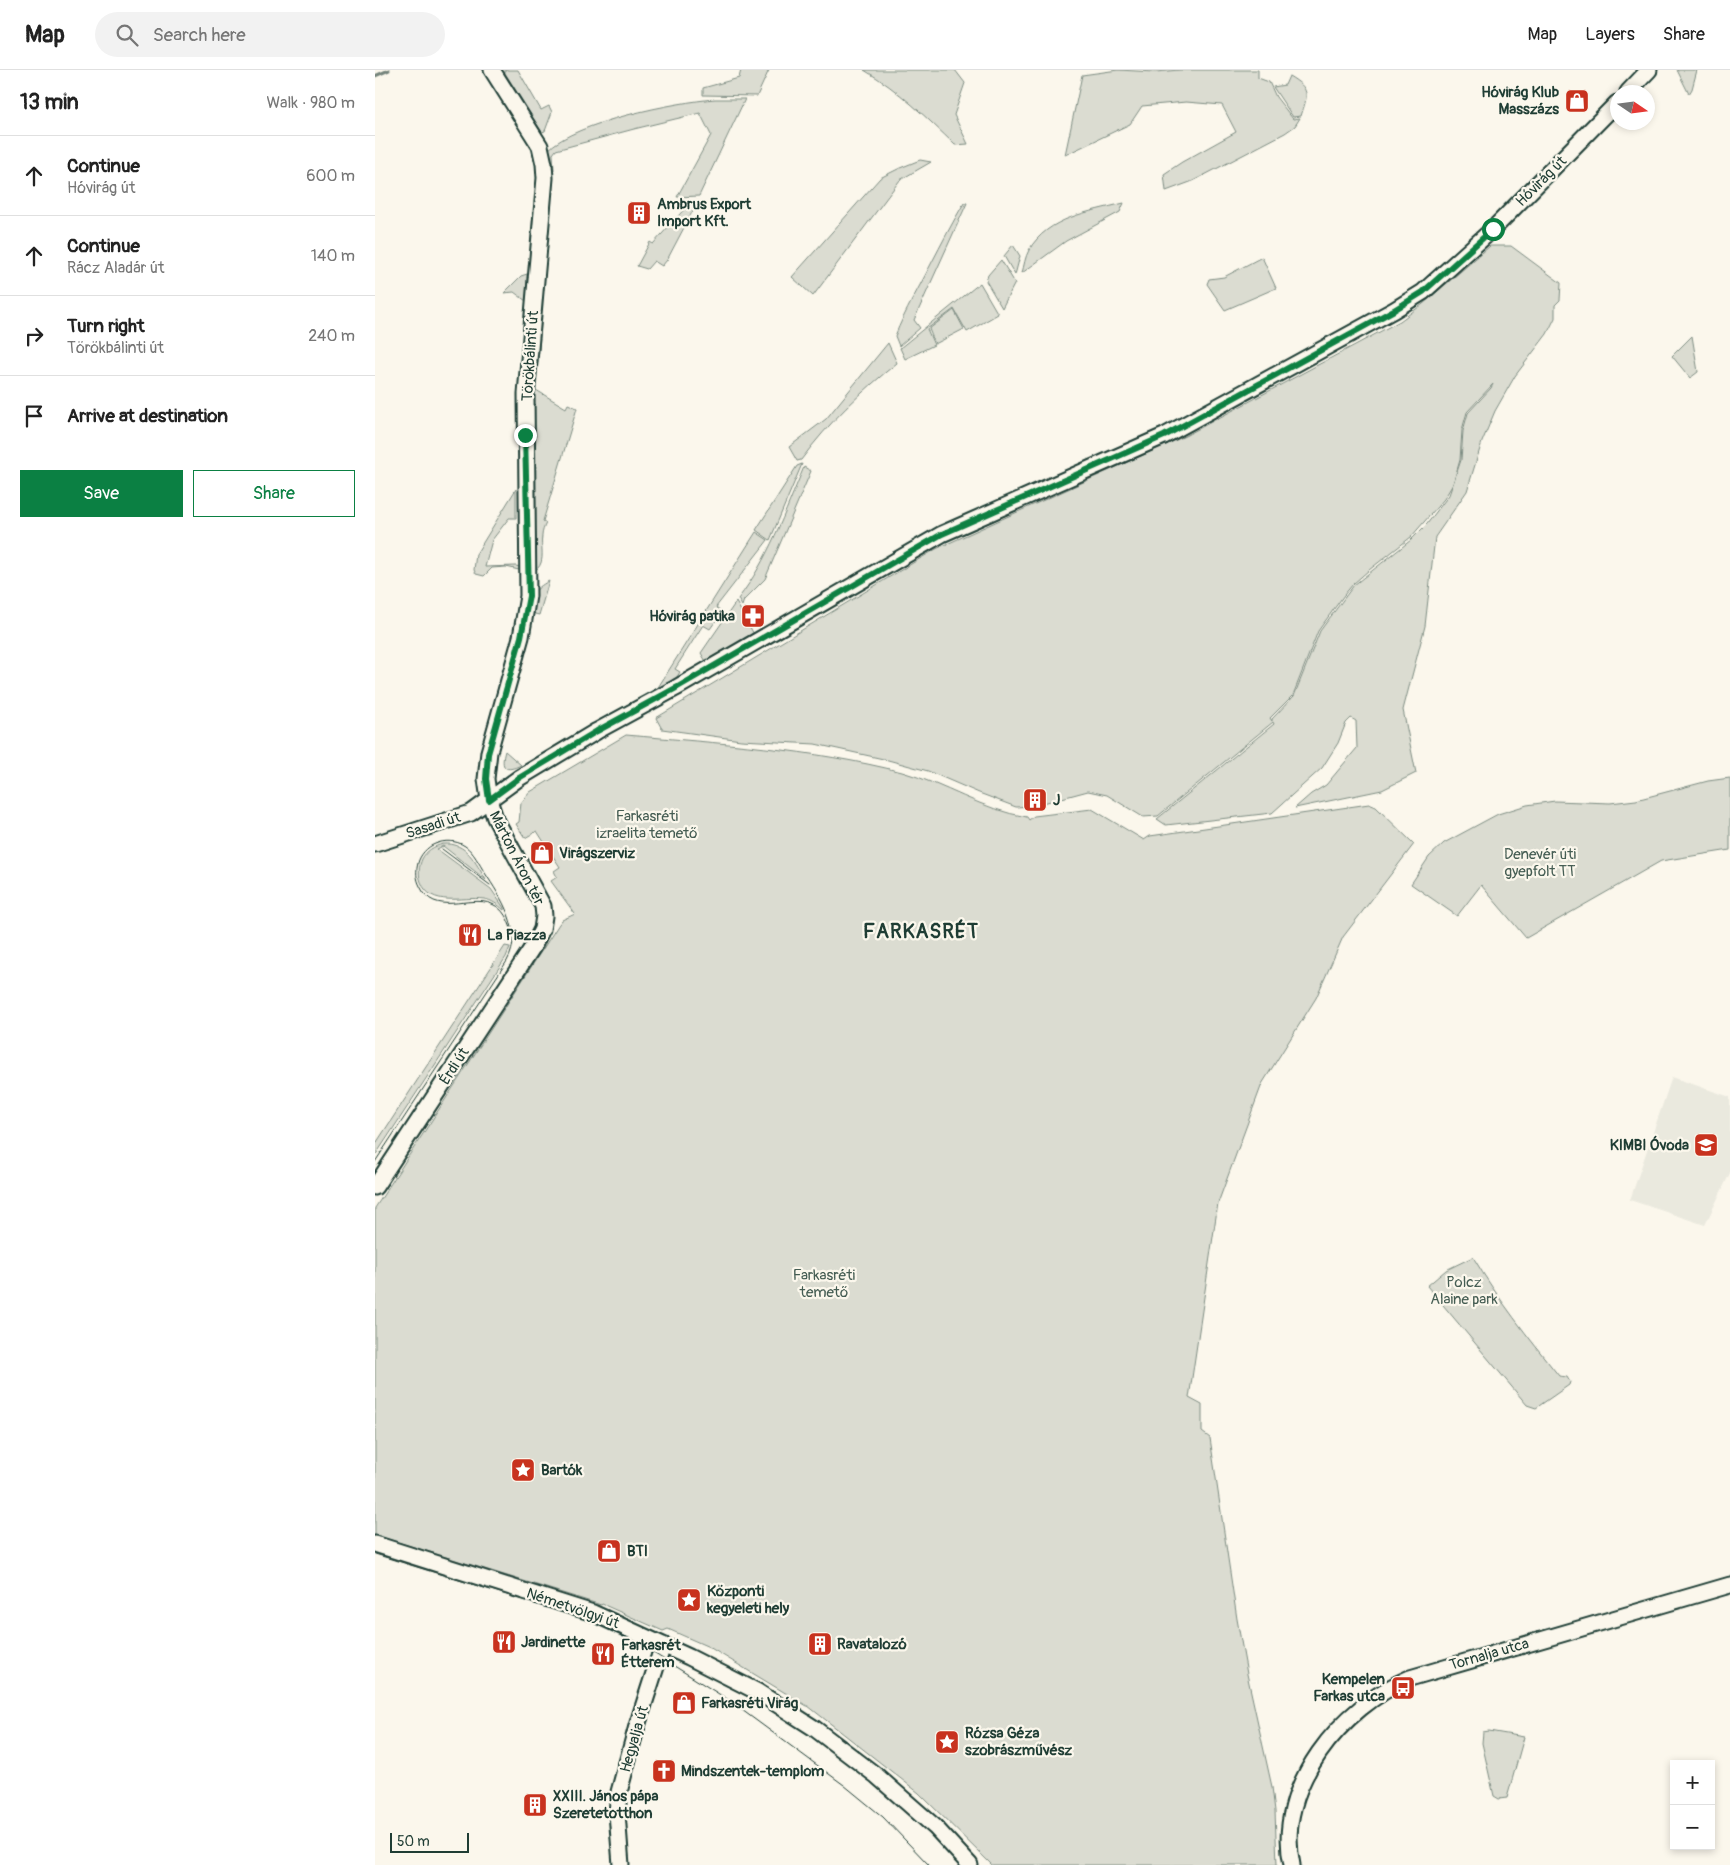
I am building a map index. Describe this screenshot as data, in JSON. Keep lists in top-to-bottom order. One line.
{"streets":{"street":["Hóvirág út","Törökbálinti út","Sasadi út","Márton Áron tér","Érdi út","Németvölgyi út","Tornalja utca","Hegyalja út"]},"crossings":[["Hóvirág út","Törökbálinti út"],["Hóvirág út","Sasadi út"],["Hóvirág út","Márton Áron tér"],["Törökbálinti út","Sasadi út"],["Törökbálinti út","Márton Áron tér"],["Sasadi út","Márton Áron tér"],["Márton Áron tér","Érdi út"],["Németvölgyi út","Hegyalja út"]],"districts":["FARKASRÉT"],"parks":["Farkasréti izraelita temető","Denevér úti gyepfolt TT","Farkasréti temető","Polcz Alaine park"],"places":{"shop":["Hóvirág Klub Masszázs","Virágszerviz","BTI","Farkasréti Virág"],"building":["Ambrus Export Import Kft.","J","Ravatalozó","XXIII. János pápa Szeretetotthon"],"pharmacy":["Hóvirág patika"],"restaurant":["La Piazza","Jardinette","Farkasrét Étterem"],"school or university":["KIMBI Óvoda"],"place":["Bartók","Központi kegyeleti hely","Rózsa Géza szobrászművész"],"bus stop":["Kempelen Farkas utca"],"church":["Mindszentek-templom"]},"scale_bar":"50 m","north":"right","page":{"header":"Map","search":"Search here","nav":["Map","Layers","Share"],"heading":["13 min","Walk · 980 m"],"list":[["Continue","Hóvirág út","600 m"],["Continue","Rácz Aladár út","140 m"],["Turn right","Törökbálinti út","240 m"],"Arrive at destination"],"buttons":["Save","Share"],"map_buttons":["+","−"],"scale":"50 m"}}
